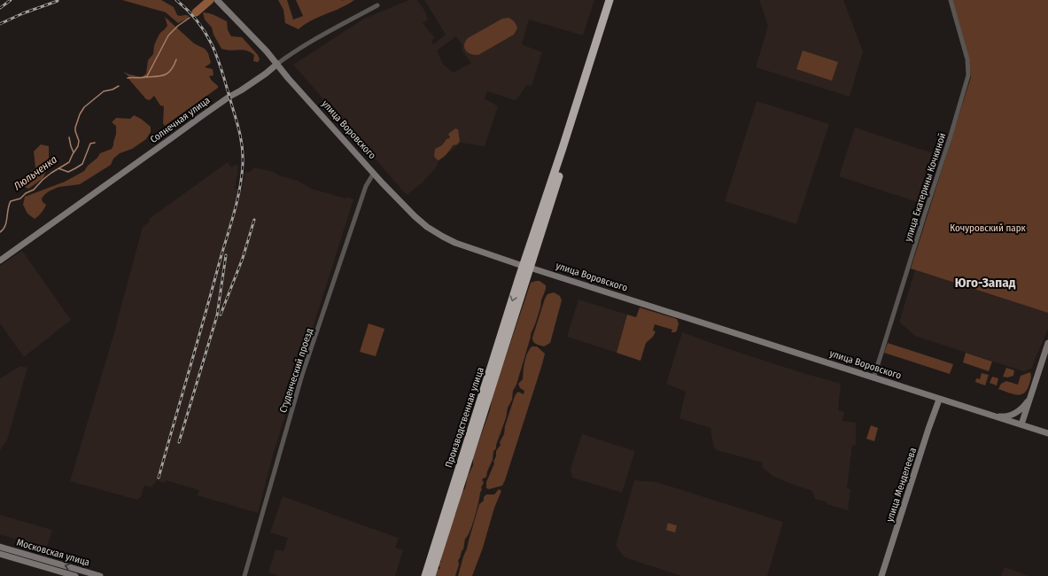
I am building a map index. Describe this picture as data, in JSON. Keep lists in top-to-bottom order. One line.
{"streets":{"highway":["Производственная улица"],"main road":["Солнечная улица","улица Воровского","улица Менделеева","Московская улица"],"street":["улица Екатерины Кочкиной","Студенческий проезд"]},"crossings":[["Солнечная улица","улица Воровского"],["улица Воровского","улица Екатерины Кочкиной"],["улица Воровского","Студенческий проезд"],["улица Воровского","Производственная улица"],["улица Воровского","улица Менделеева"]],"districts":["Юго-Запад"],"water":["Люльченка"],"parks":["Кочуровский парк"]}
